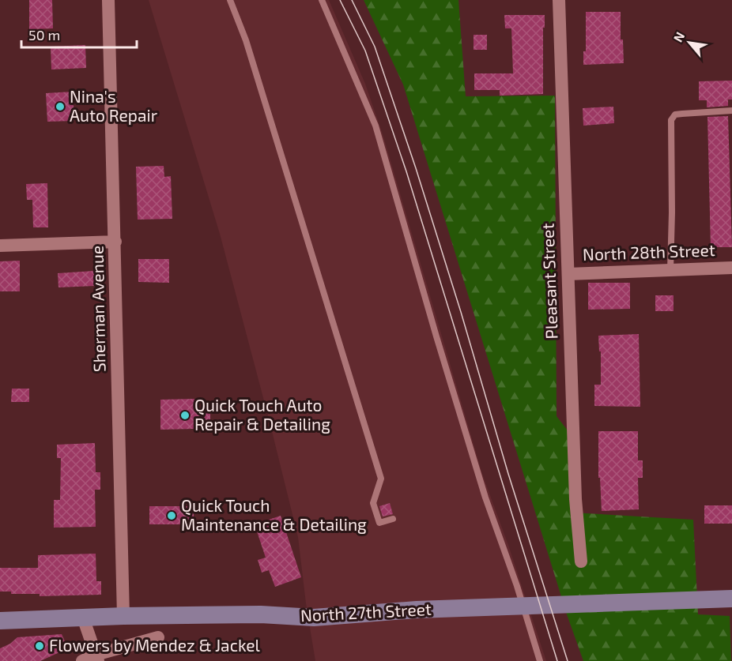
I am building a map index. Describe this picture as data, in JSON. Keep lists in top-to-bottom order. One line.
{"streets":{"main road":["North 27th Street"],"street":["North 28th Street","Pleasant Street","Sherman Avenue"]},"crossings":[["North 28th Street","Pleasant Street"],["Sherman Avenue","North 27th Street"]],"places":["Nina's Auto Repair","Quick Touch Auto Repair & Detailing","Quick Touch Maintenance & Detailing","Flowers by Mendez & Jackel"],"scale_bar":"50 m","north":"top left"}
